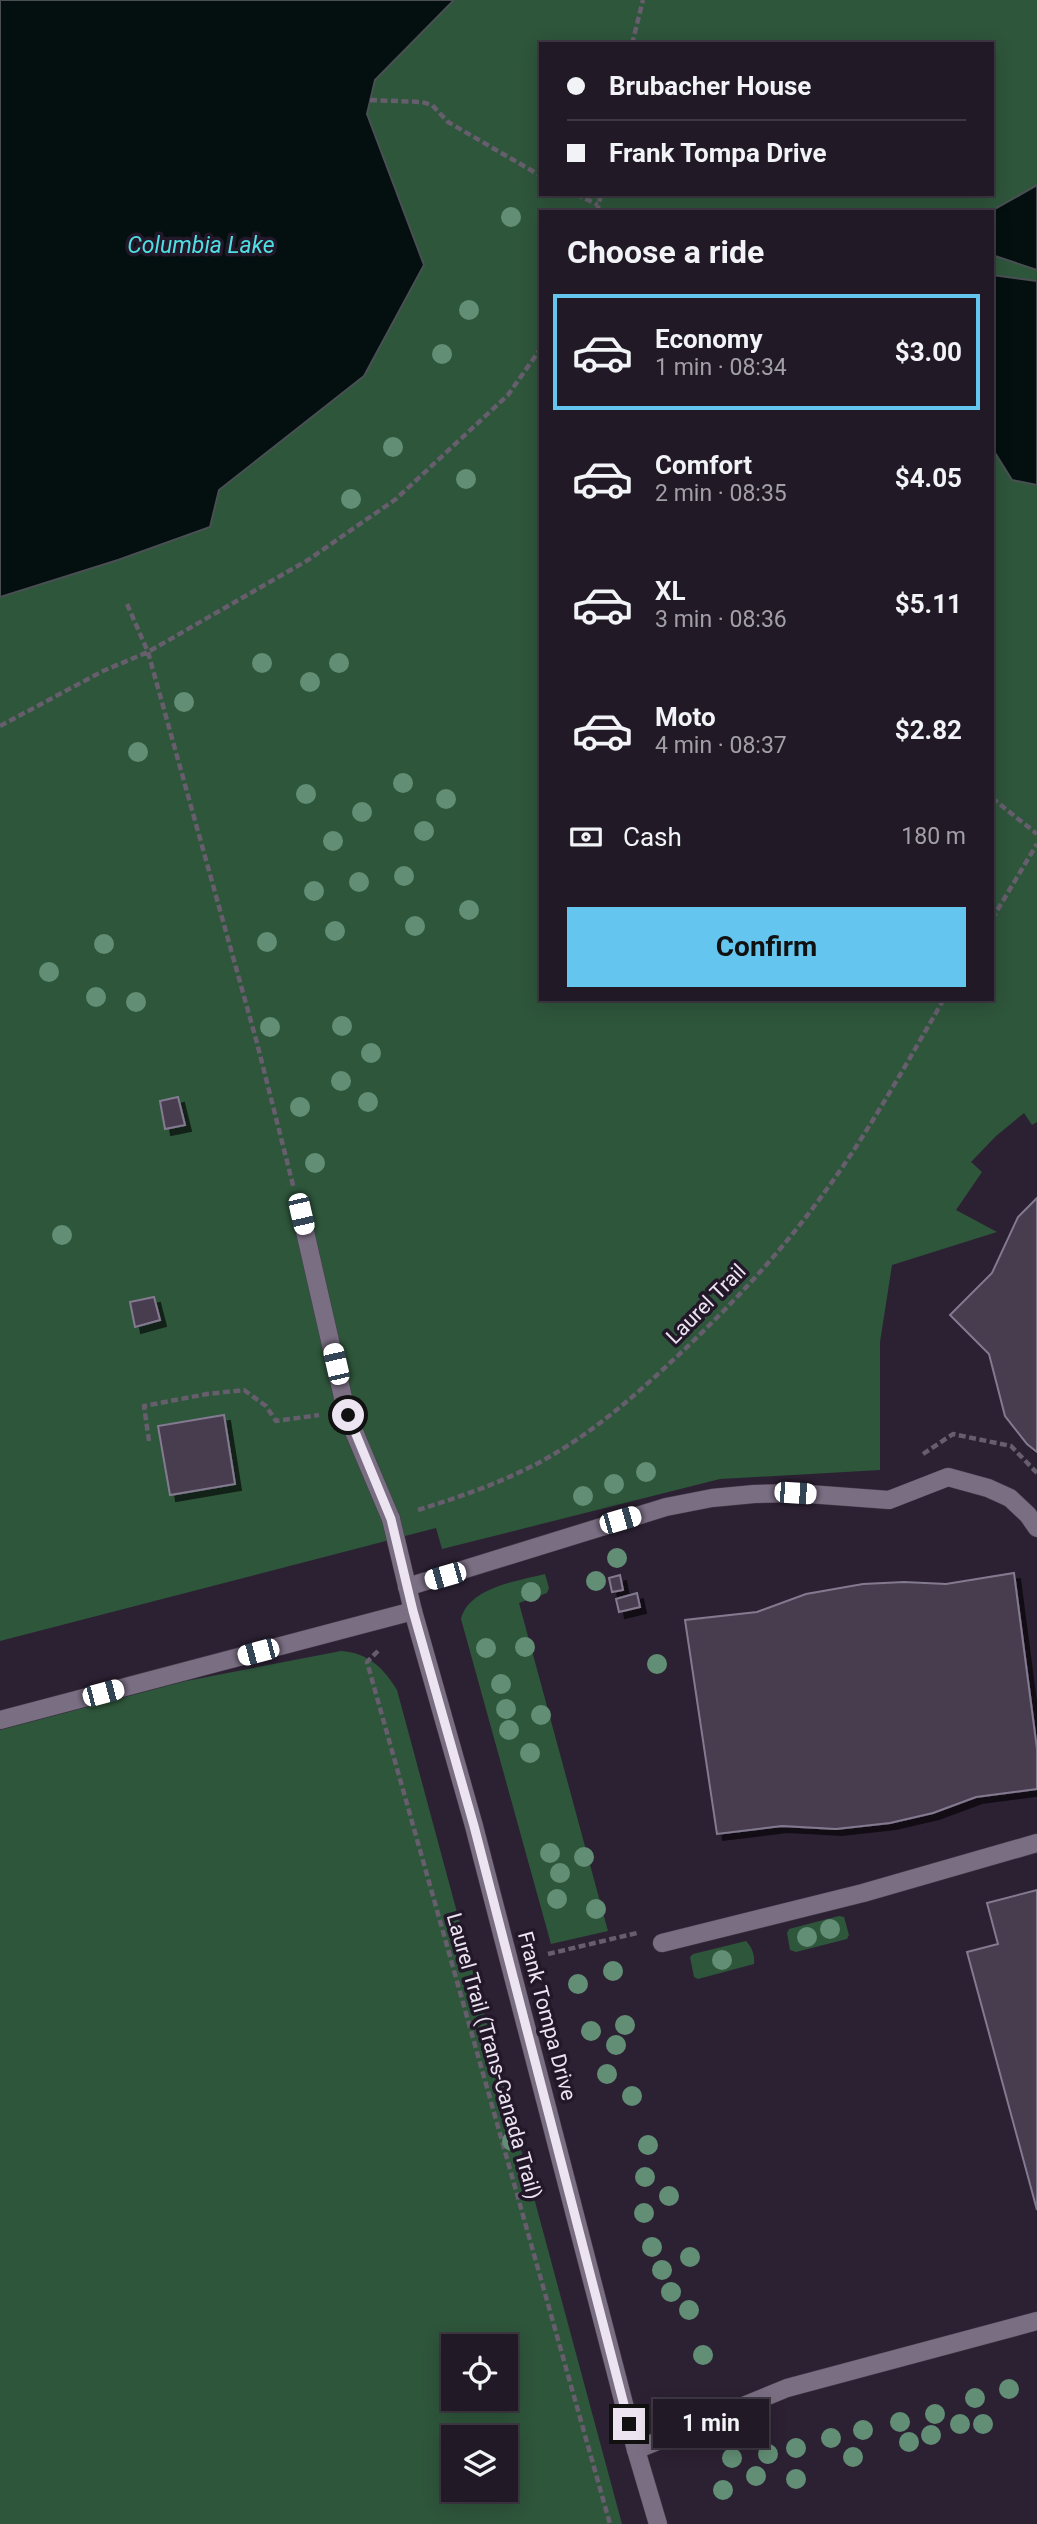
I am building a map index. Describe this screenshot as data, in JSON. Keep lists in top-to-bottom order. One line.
{"streets":{"street":["Frank Tompa Drive"],"path":["Laurel Trail","Laurel Trail (Trans-Canada Trail)"]},"crossings":[["Laurel Trail","Frank Tompa Drive"],["Frank Tompa Drive","Laurel Trail (Trans-Canada Trail)"]],"water":["Columbia Lake"],"page":{"banner":["Brubacher House","Frank Tompa Drive"],"heading":"Choose a ride","list":[{"name":"Economy","note":"1 min · 08:34","value":"$3.00"},{"name":"Comfort","note":"2 min · 08:35","value":"$4.05"},{"name":"XL","note":"3 min · 08:36","value":"$5.11"},{"name":"Moto","note":"4 min · 08:37","value":"$2.82"}],"pay":["Cash","180 m"],"buttons":"Confirm","bubble":"1 min"}}
